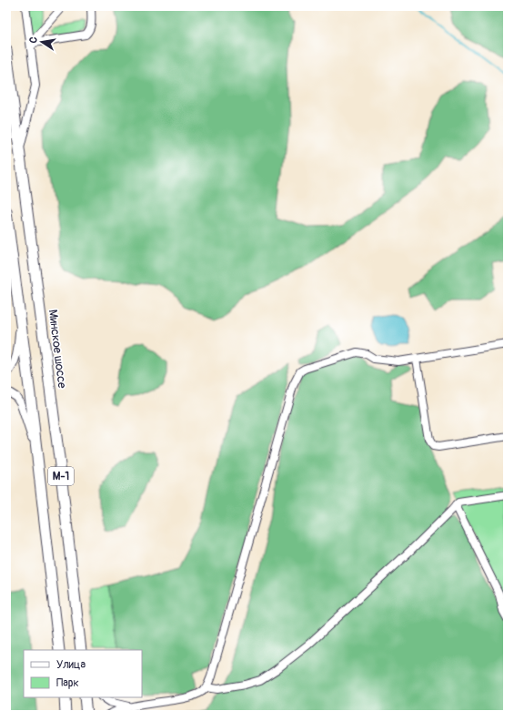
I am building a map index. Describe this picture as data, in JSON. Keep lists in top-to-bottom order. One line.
{"streets":{"highway":["Минское шоссе","М-1"]},"legend":["Улица","Парк"],"north":"left"}
